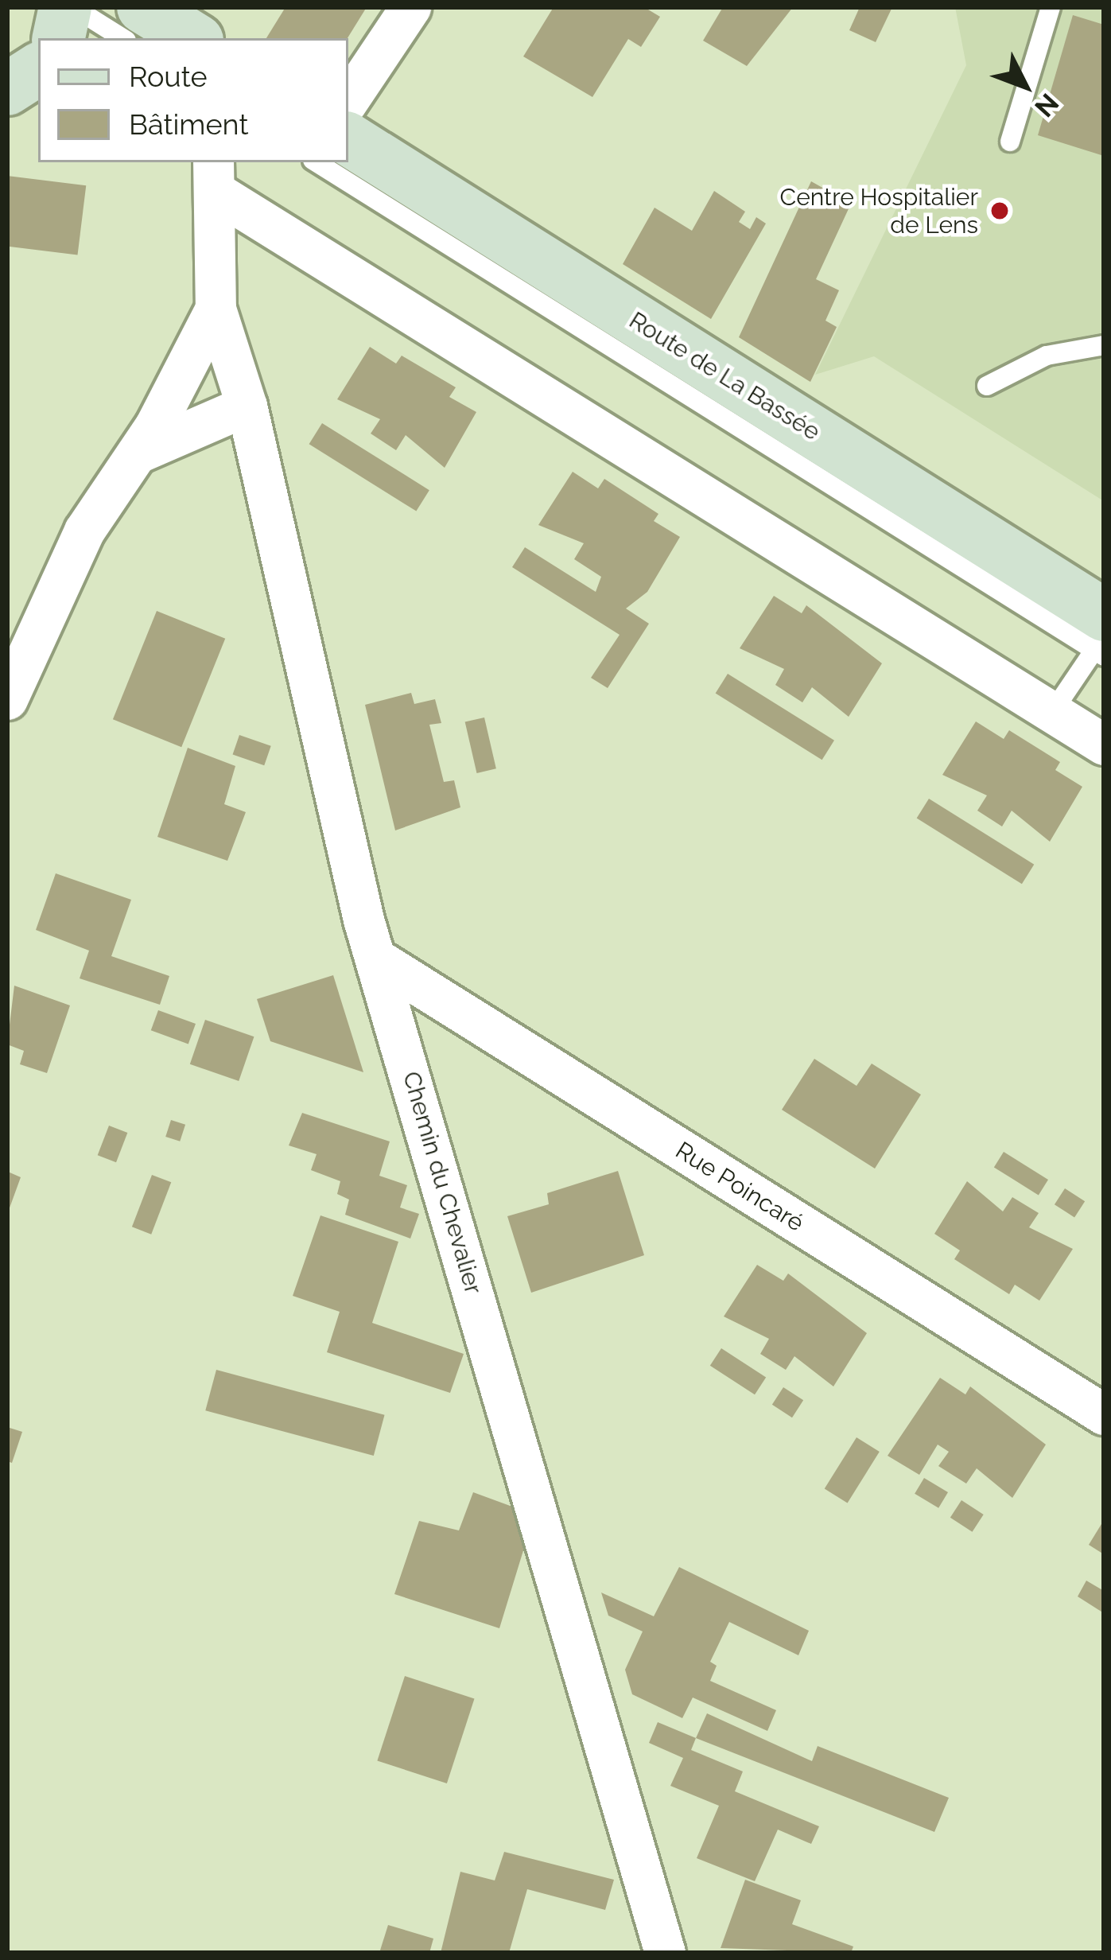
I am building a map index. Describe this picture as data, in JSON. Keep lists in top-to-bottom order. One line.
{"streets":{"main road":["Route de La Bassée"],"street":["Chemin du Chevalier","Rue Poincaré"]},"crossings":[["Chemin du Chevalier","Rue Poincaré"]],"places":["Centre Hospitalier de Lens"],"legend":["Route","Bâtiment"],"north":"bottom right"}
